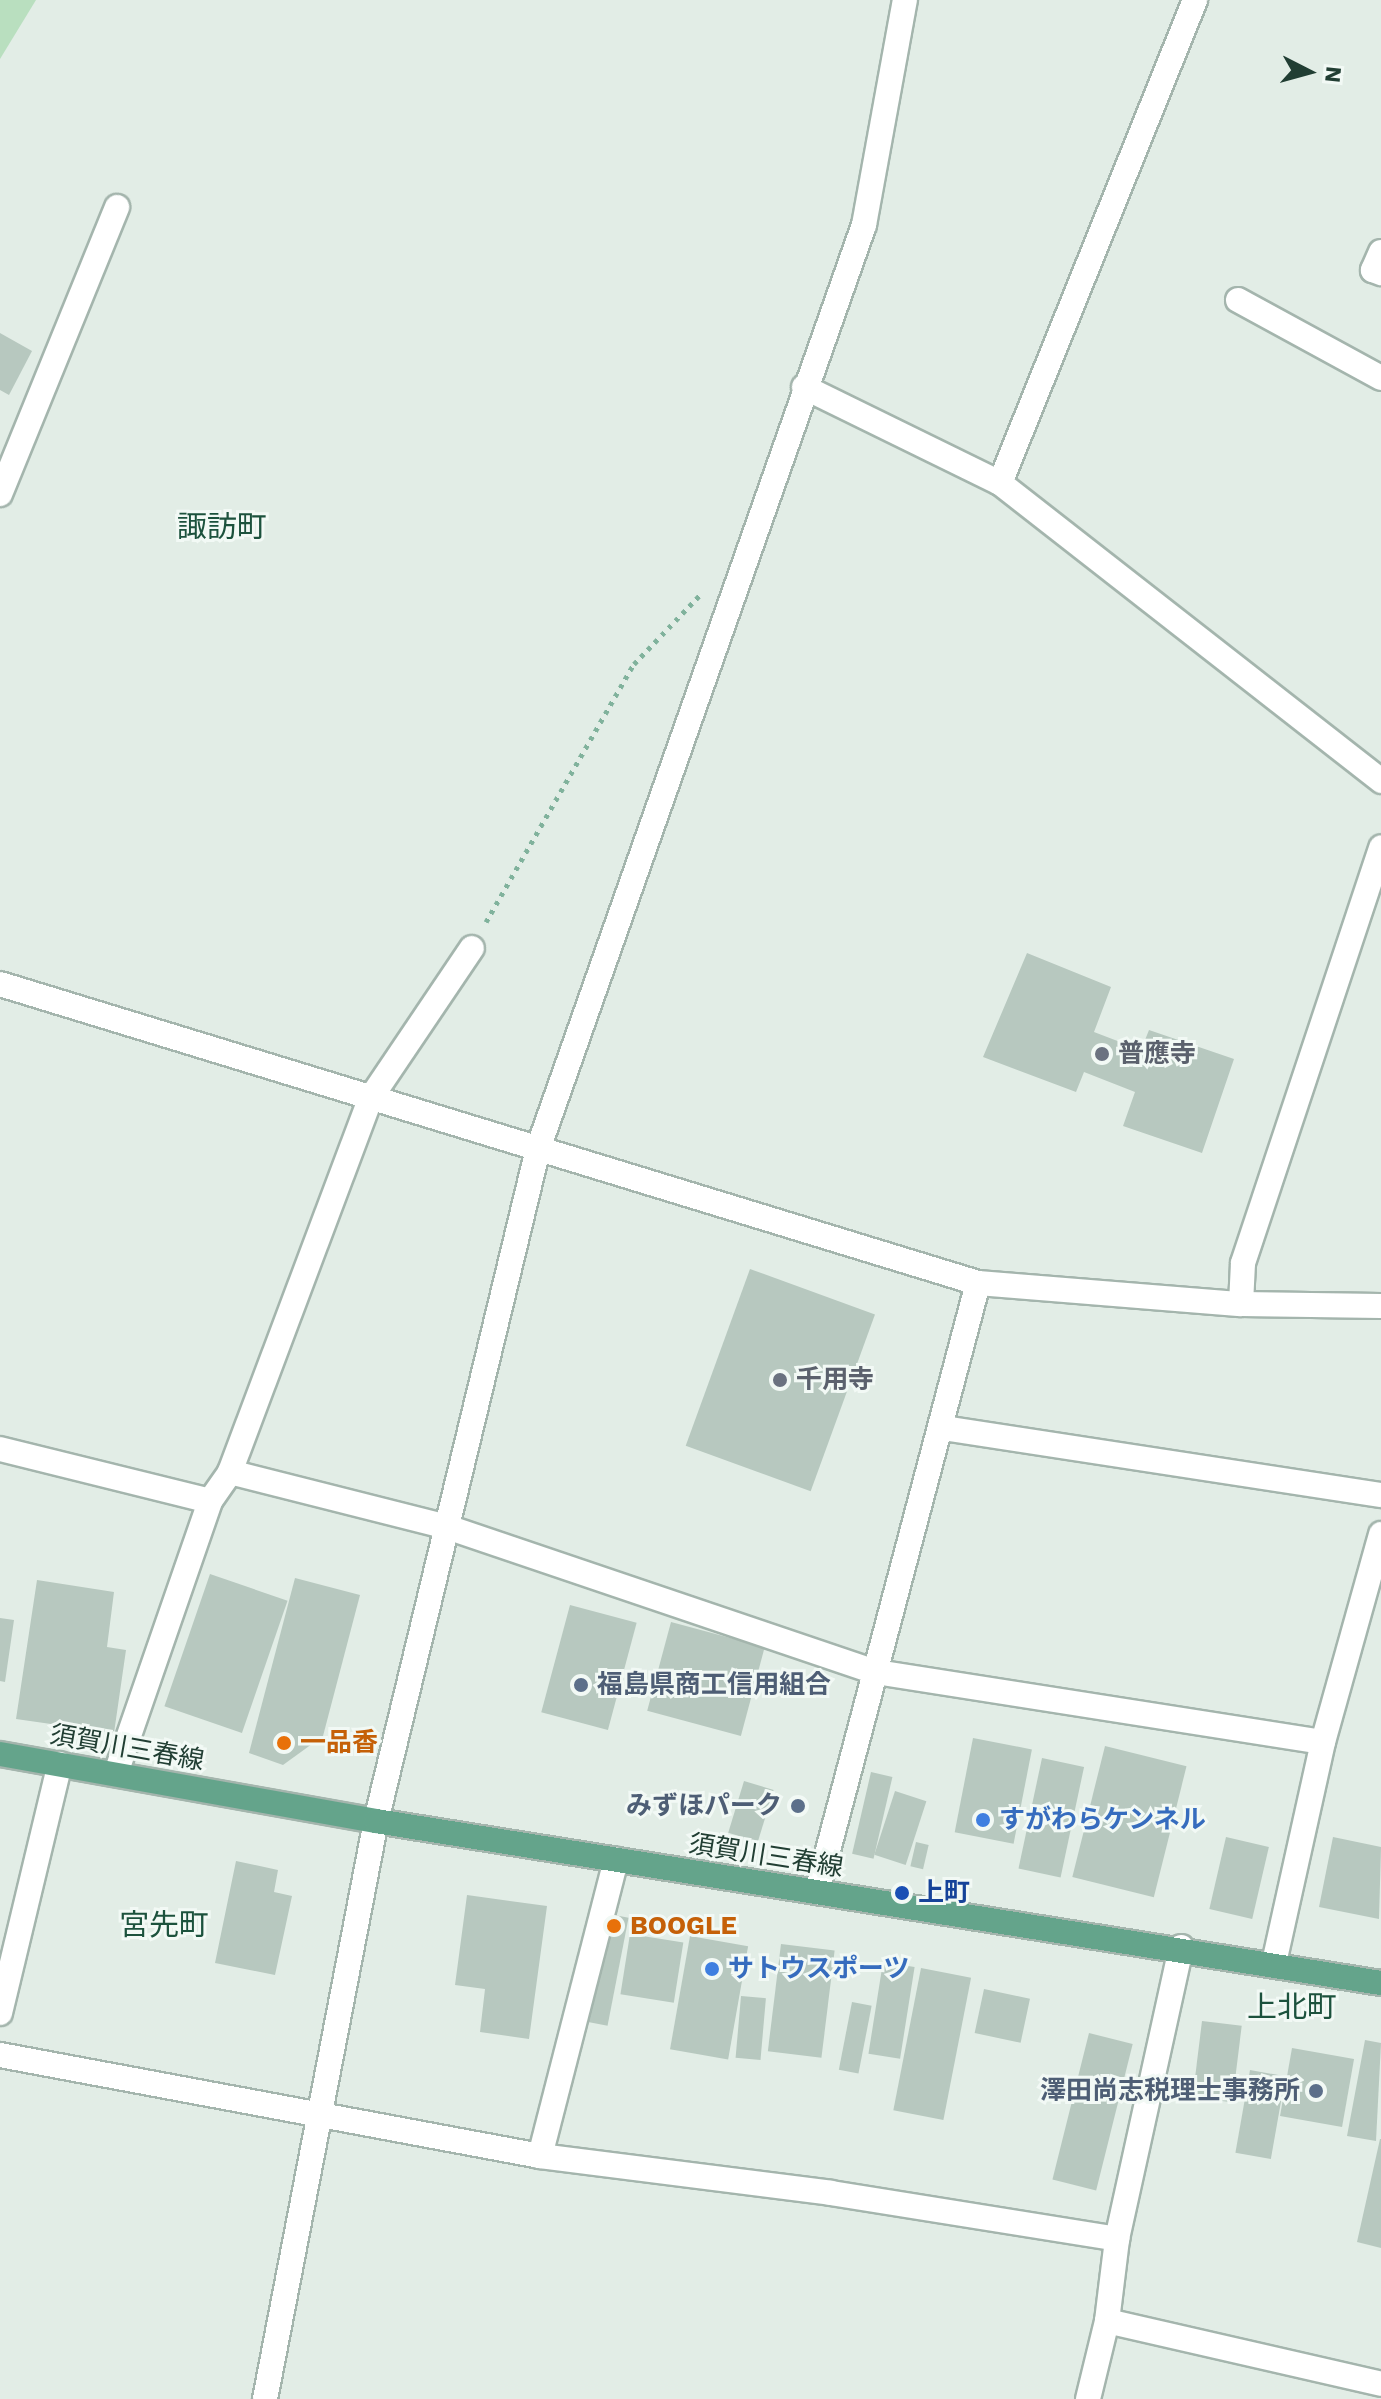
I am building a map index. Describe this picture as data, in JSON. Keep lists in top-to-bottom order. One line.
{"streets":{"main road":["須賀川三春線"]},"districts":["諏訪町","宮先町","上北町"],"places":["普應寺","千用寺","福島県商工信用組合","一品香","みずほパーク","すがわらケンネル","上町","BOOGLE","サトウスポーツ","澤田尚志税理士事務所"],"north":"right"}
